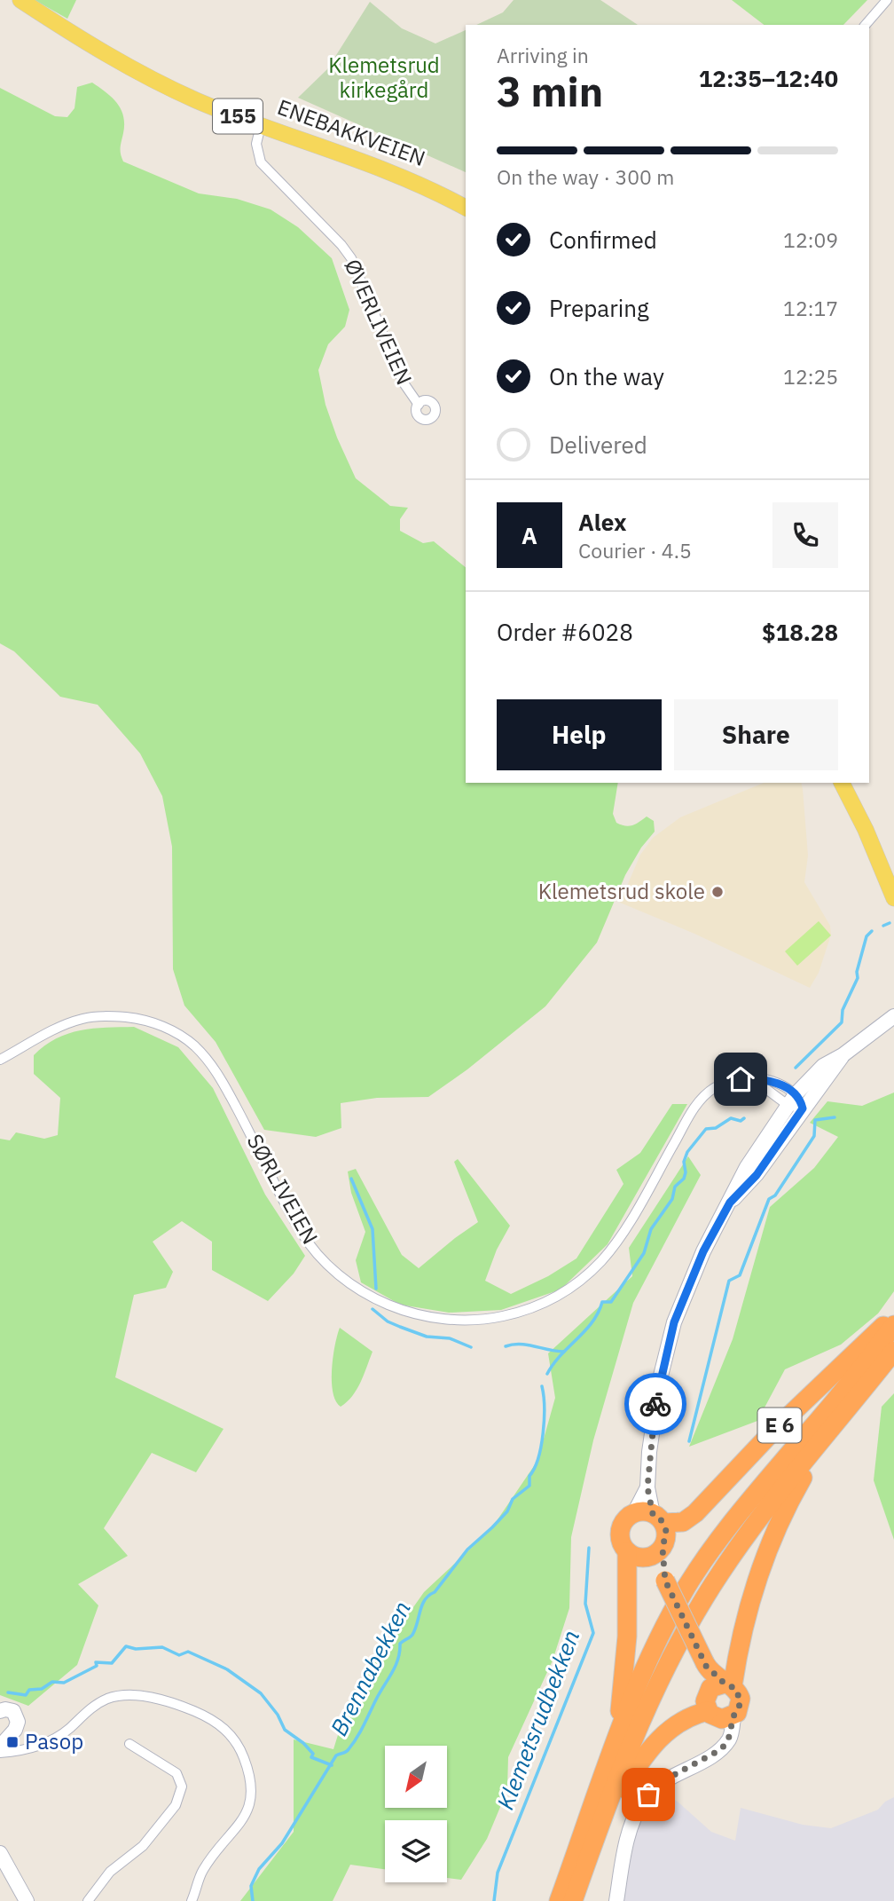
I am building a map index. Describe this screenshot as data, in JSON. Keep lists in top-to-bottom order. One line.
{"streets":{"highway":["E 6"],"main road":["155","ENEBAKKVEIEN"],"street":["ØVERLIVEIEN","SØRLIVEIEN"]},"crossings":[["ENEBAKKVEIEN","ØVERLIVEIEN"]],"water":["Brennabekken","Klemetsrudbekken"],"parks":["Klemetsrud kirkegård"],"places":{"other":["Klemetsrud skole"],"transit":["Pasop"]},"north":"bottom left","page":{"heading":["3 min","Arriving in","12:35–12:40"],"panel":["Alex","Courier · 4.5","Order #6028","$18.28"],"bar":"On the way · 300 m","list":[["Confirmed","12:09"],["Preparing","12:17"],["On the way","12:25"],"Delivered"],"round":"A","buttons":["Help","Share"]}}
